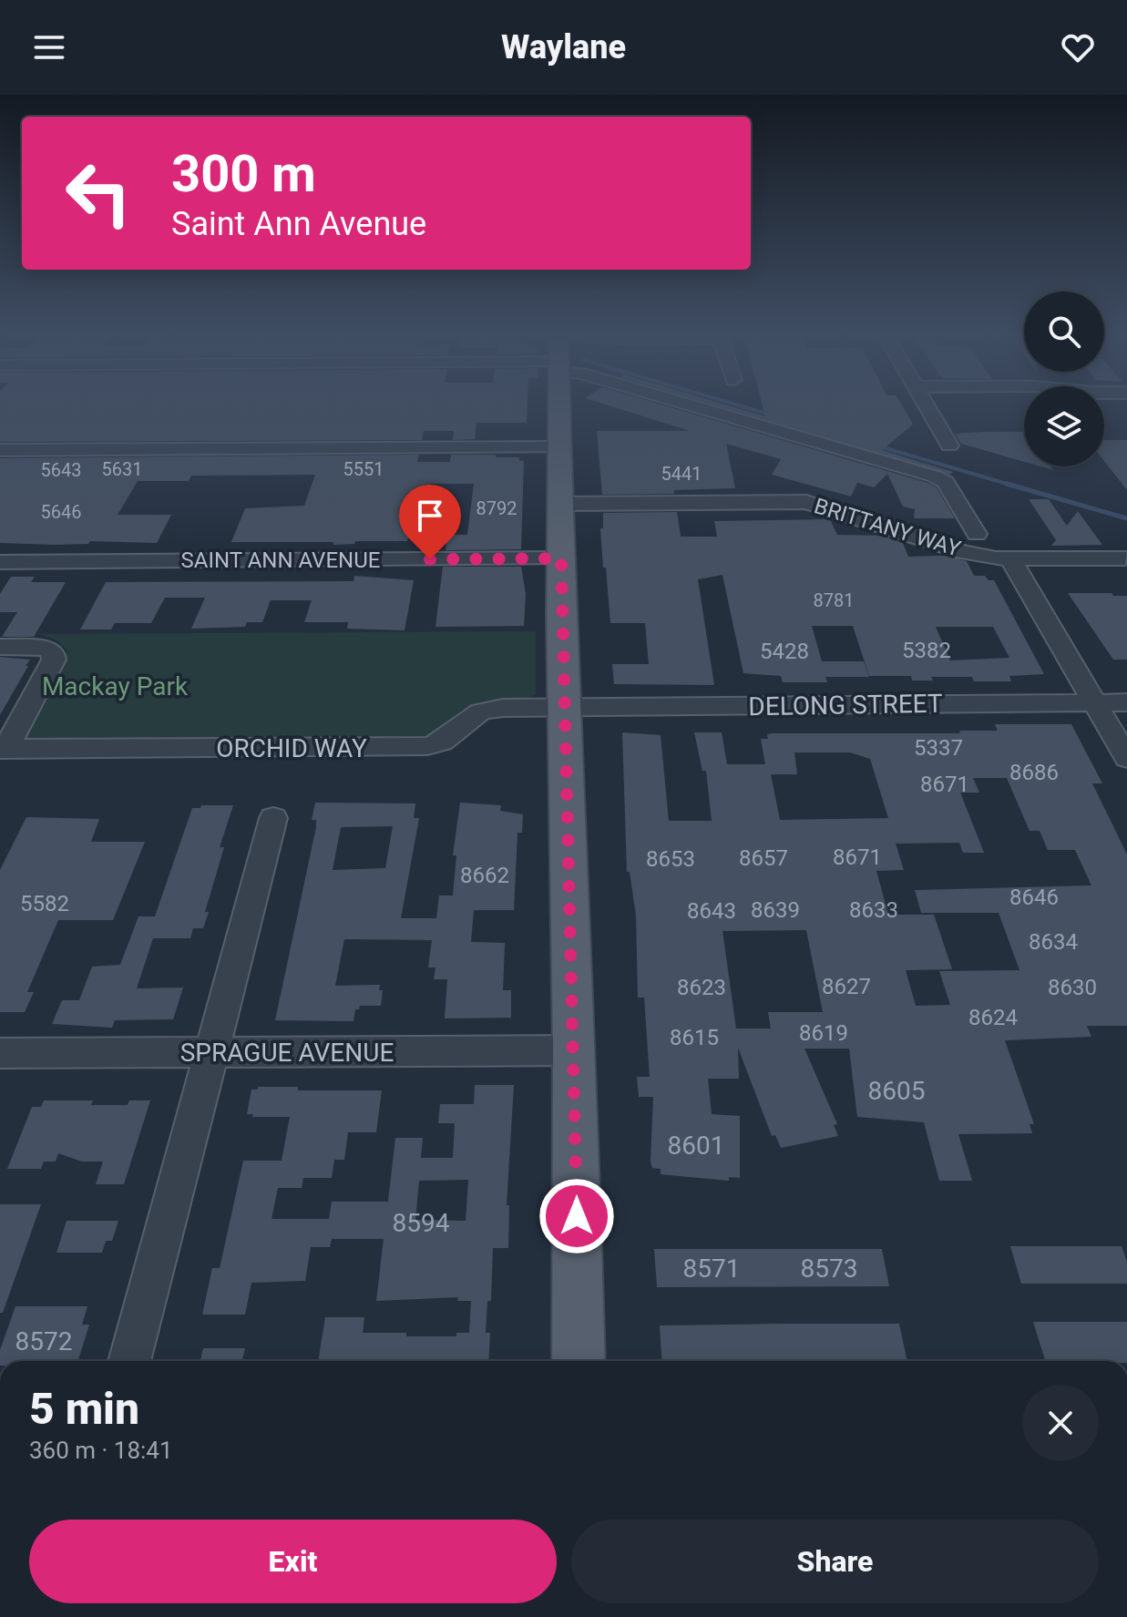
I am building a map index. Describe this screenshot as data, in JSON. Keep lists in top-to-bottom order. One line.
{"streets":{"street":["BRITTANY WAY","SAINT ANN AVENUE","DELONG STREET","ORCHID WAY","SPRAGUE AVENUE"]},"crossings":[["DELONG STREET","ORCHID WAY"]],"parks":["Mackay Park"],"house_numbers":["5631","5551","5643","5441","8792","5646","8781","5382","5428","5337","8686","8671","8671","8657","8653","8662","8646","5582","8639","8633","8643","8634","8627","8623","8630","8624","8619","8615","8605","8601","8594","8571","8573","8572"],"page":{"header":"Waylane","turn":["300 m","Saint Ann Avenue"],"heading":["5 min","360 m · 18:41"],"buttons":["Exit","Share"]}}
